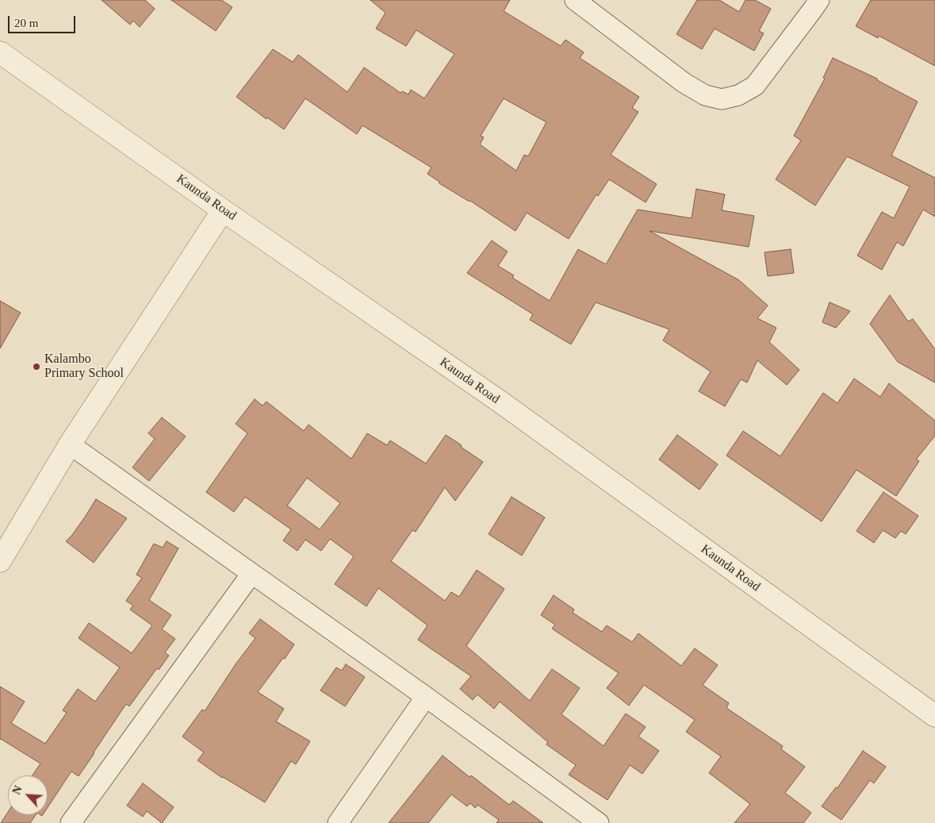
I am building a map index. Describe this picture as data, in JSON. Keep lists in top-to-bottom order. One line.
{"streets":{"street":["Kaunda Road"]},"places":["Kalambo Primary School"],"scale_bar":"20 m","north":"top left"}
